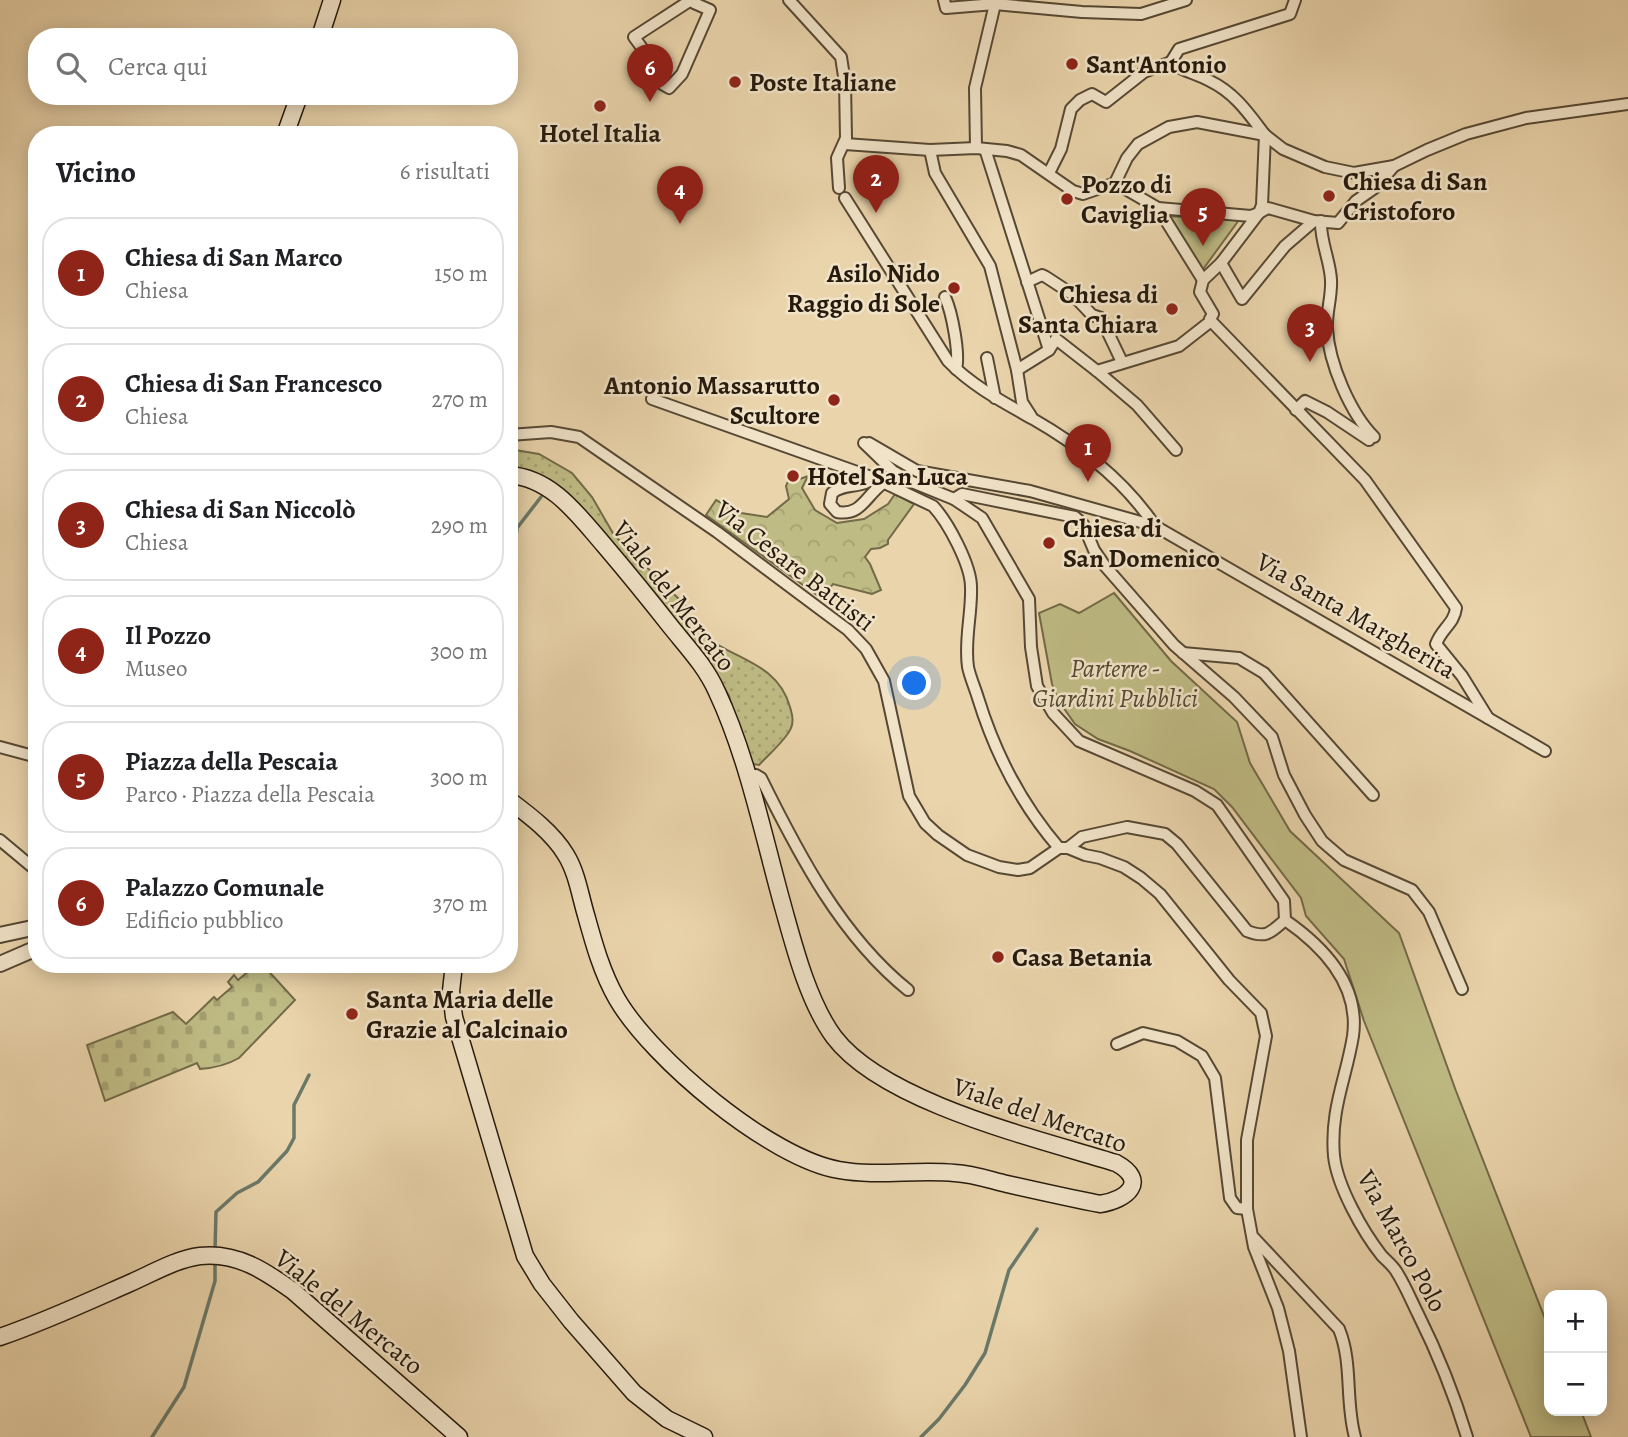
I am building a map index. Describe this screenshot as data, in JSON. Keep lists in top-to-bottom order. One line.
{"streets":{"main road":["Viale del Mercato"],"street":["Via Cesare Battisti","Via Santa Margherita","Via Marco Polo"]},"crossings":[["Via Cesare Battisti","Via Marco Polo"]],"parks":["Parterre - Giardini Pubblici"],"places":["Sant'Antonio","Poste Italiane","Hotel Italia","Chiesa di San Cristoforo","Pozzo di Caviglia","Asilo Nido Raggio di Sole","Chiesa di Santa Chiara","Antonio Massarutto Scultore","Hotel San Luca","Chiesa di San Domenico","Casa Betania","Santa Maria delle Grazie al Calcinaio"],"page":{"search":"Cerca qui","pins":["6","2","4","5","3","1"],"heading":["Vicino","6 risultati"],"list":[{"mark":"1","name":"Chiesa di San Marco","note":"Chiesa","value":"150 m"},{"mark":"2","name":"Chiesa di San Francesco","note":"Chiesa","value":"270 m"},{"mark":"3","name":"Chiesa di San Niccolò","note":"Chiesa","value":"290 m"},{"mark":"4","name":"Il Pozzo","note":"Museo","value":"300 m"},{"mark":"5","name":"Piazza della Pescaia","note":"Parco · Piazza della Pescaia","value":"300 m"},{"mark":"6","name":"Palazzo Comunale","note":"Edificio pubblico","value":"370 m"}],"map_buttons":["+","−"]}}
